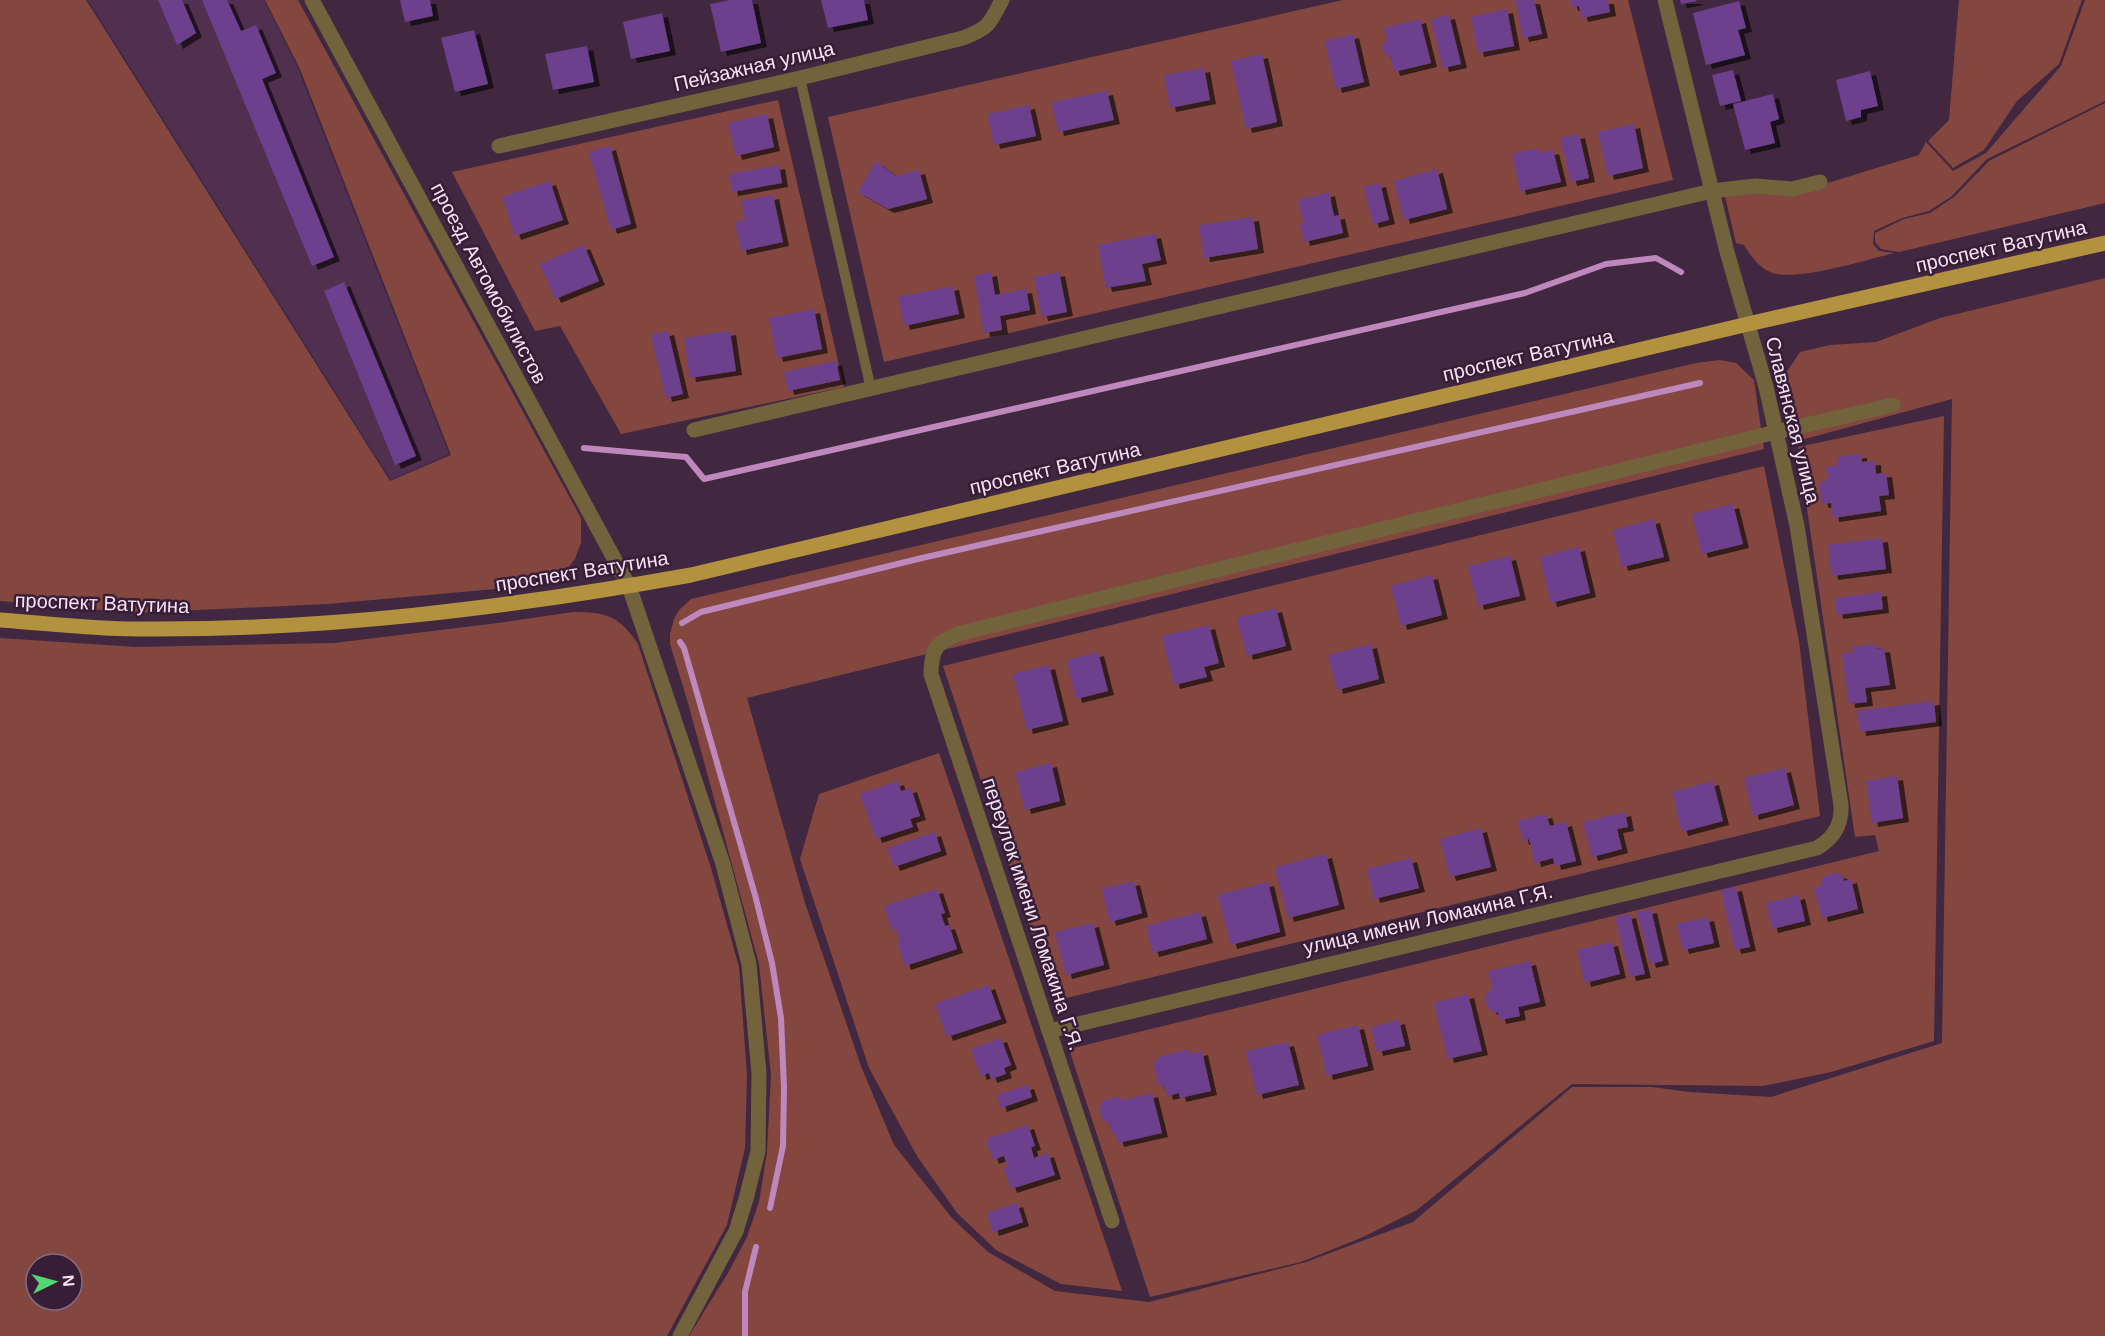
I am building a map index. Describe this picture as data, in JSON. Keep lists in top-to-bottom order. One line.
{"streets":{"main road":["проспект Ватутина"],"street":["Пейзажная улица","проезд Автомобилистов","Славянская улица","переулок имени Ломакина Г.Я.","улица имени Ломакина Г.Я."]},"crossings":[["проспект Ватутина","проезд Автомобилистов"],["проспект Ватутина","Славянская улица"],["Славянская улица","переулок имени Ломакина Г.Я."],["Славянская улица","улица имени Ломакина Г.Я."],["переулок имени Ломакина Г.Я.","улица имени Ломакина Г.Я."]],"north":"right"}
